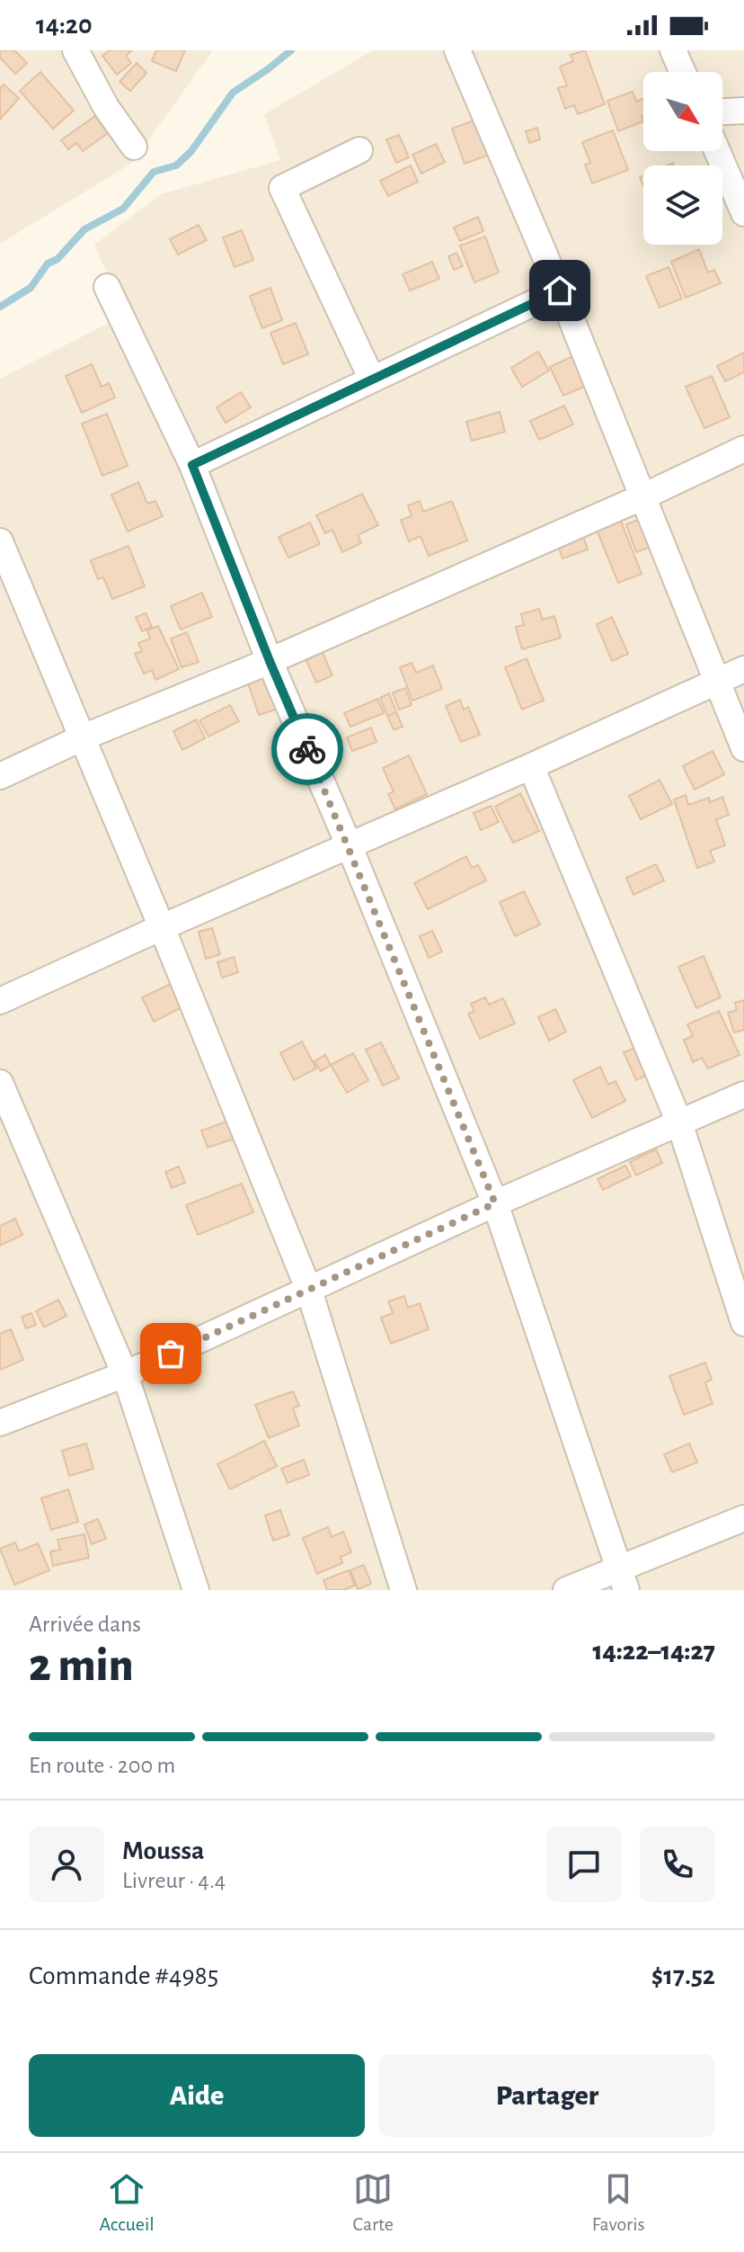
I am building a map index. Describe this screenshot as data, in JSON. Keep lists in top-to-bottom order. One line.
{"north":"bottom right","page":{"status":"14:20","heading":["2 min","Arrivée dans","14:22–14:27"],"panel":["Moussa","Livreur · 4.4","Commande #4985","$17.52"],"bar":"En route · 200 m","buttons":["Aide","Partager"],"tabs":["Accueil","Carte","Favoris"]}}
